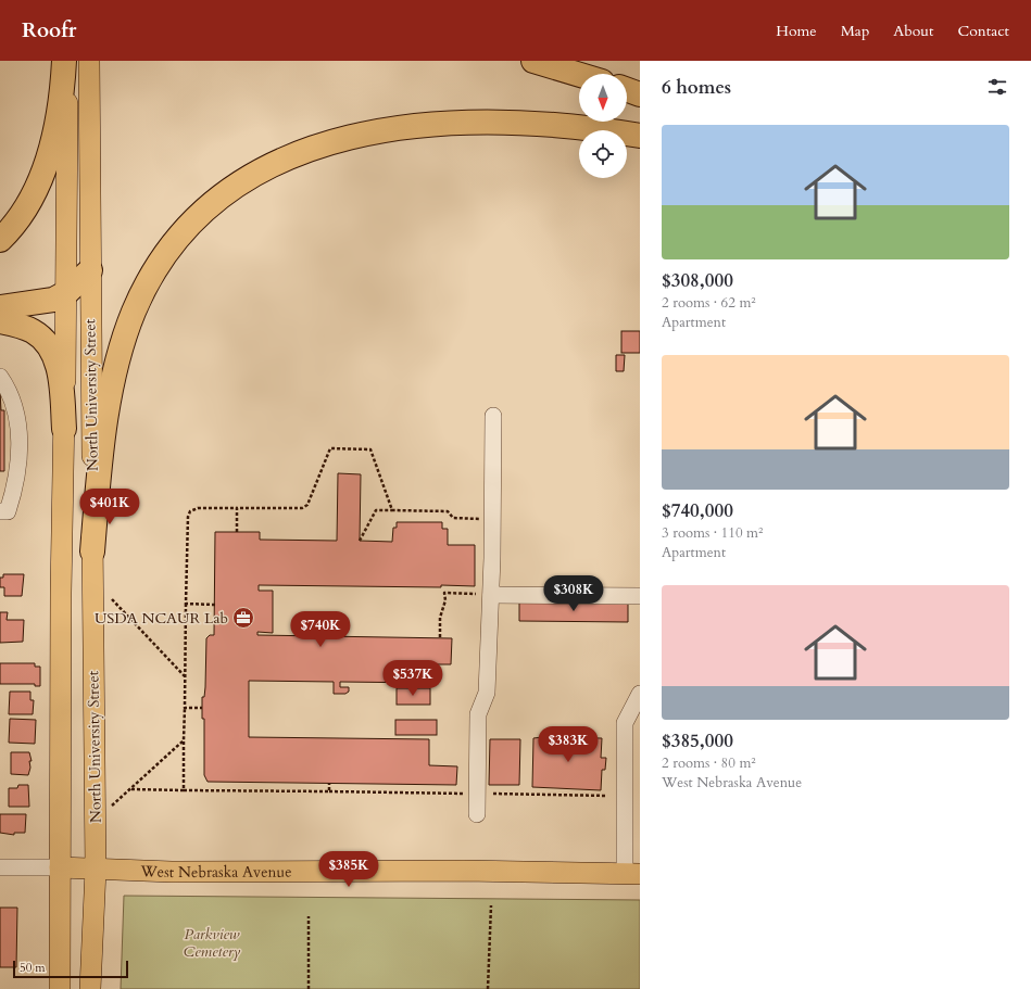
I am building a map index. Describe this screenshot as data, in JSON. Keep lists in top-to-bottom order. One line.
{"streets":{"main road":["North University Street","West Nebraska Avenue"]},"crossings":[["North University Street","West Nebraska Avenue"]],"parks":["Parkview Cemetery"],"places":{"office":["USDA NCAUR Lab"]},"scale_bar":"50 m","north":"bottom","page":{"header":"Roofr","nav":["Home","Map","About","Contact"],"heading":"6 homes","list":[{"name":"$308,000","note":"2 rooms · 62 m² · Apartment"},{"name":"$740,000","note":"3 rooms · 110 m² · Apartment"},{"name":"$385,000","note":"2 rooms · 80 m² · West Nebraska Avenue"}],"price":["$401K","$308K","$740K","$537K","$383K","$385K"],"scale":"50 m"}}
